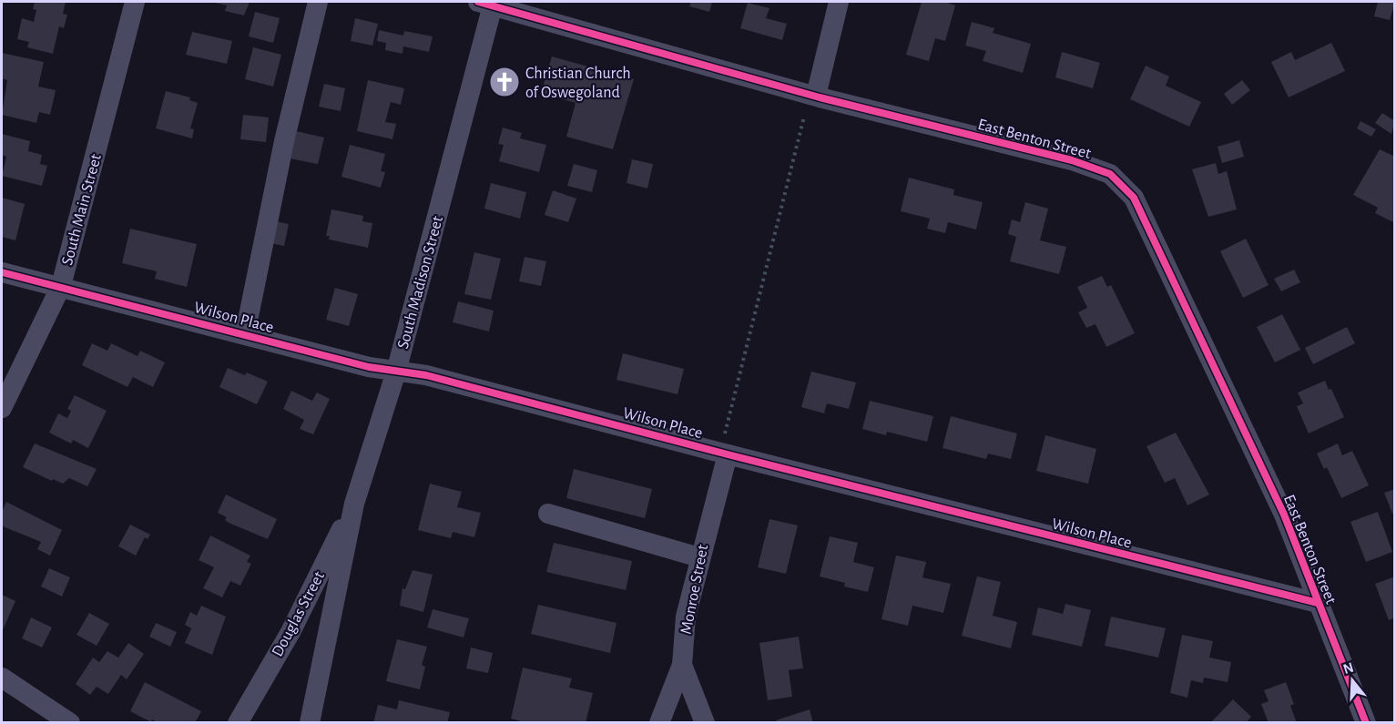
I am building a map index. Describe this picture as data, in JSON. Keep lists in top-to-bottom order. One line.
{"streets":{"street":["East Benton Street","South Main Street","South Madison Street","Wilson Place","Monroe Street","Douglas Street"]},"crossings":[["East Benton Street","South Madison Street"],["East Benton Street","Wilson Place"],["South Main Street","Wilson Place"],["South Madison Street","Wilson Place"],["South Madison Street","Douglas Street"],["Wilson Place","Monroe Street"]],"places":{"church":["Christian Church of Oswegoland"]},"north":"top"}
